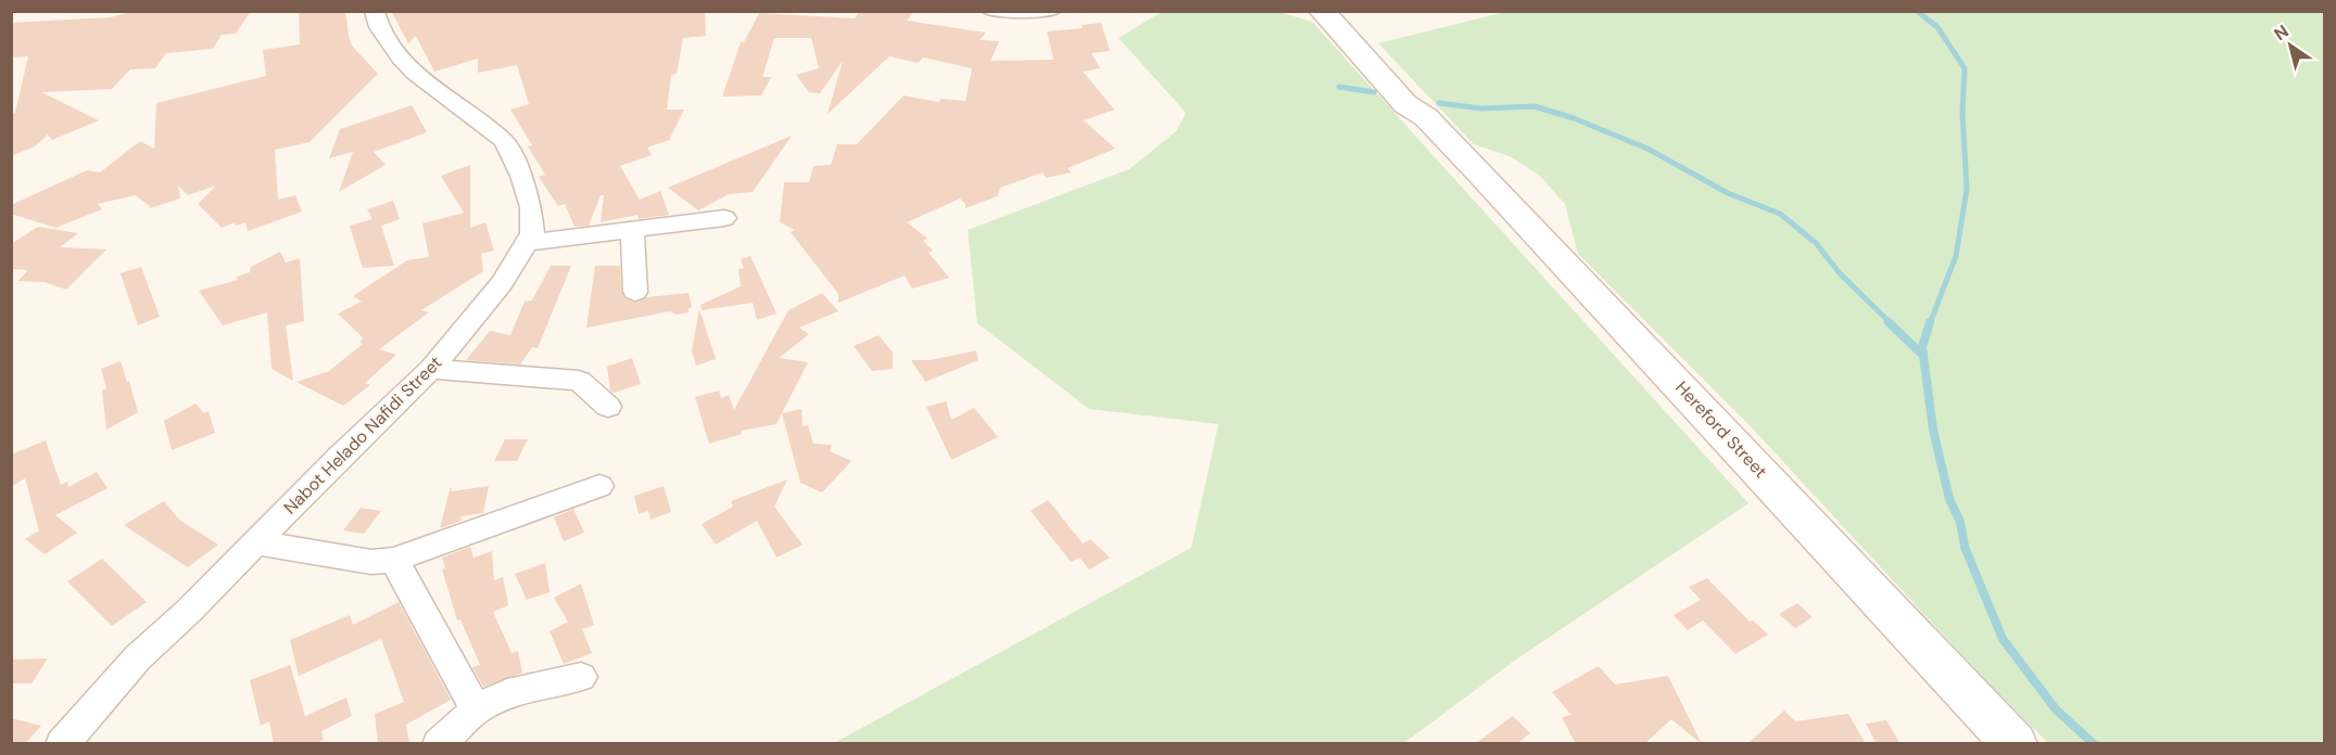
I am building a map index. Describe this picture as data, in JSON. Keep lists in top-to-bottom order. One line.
{"streets":{"main road":["Hereford Street"],"street":["Nabot Helado Nafidi Street"]},"north":"top left"}
